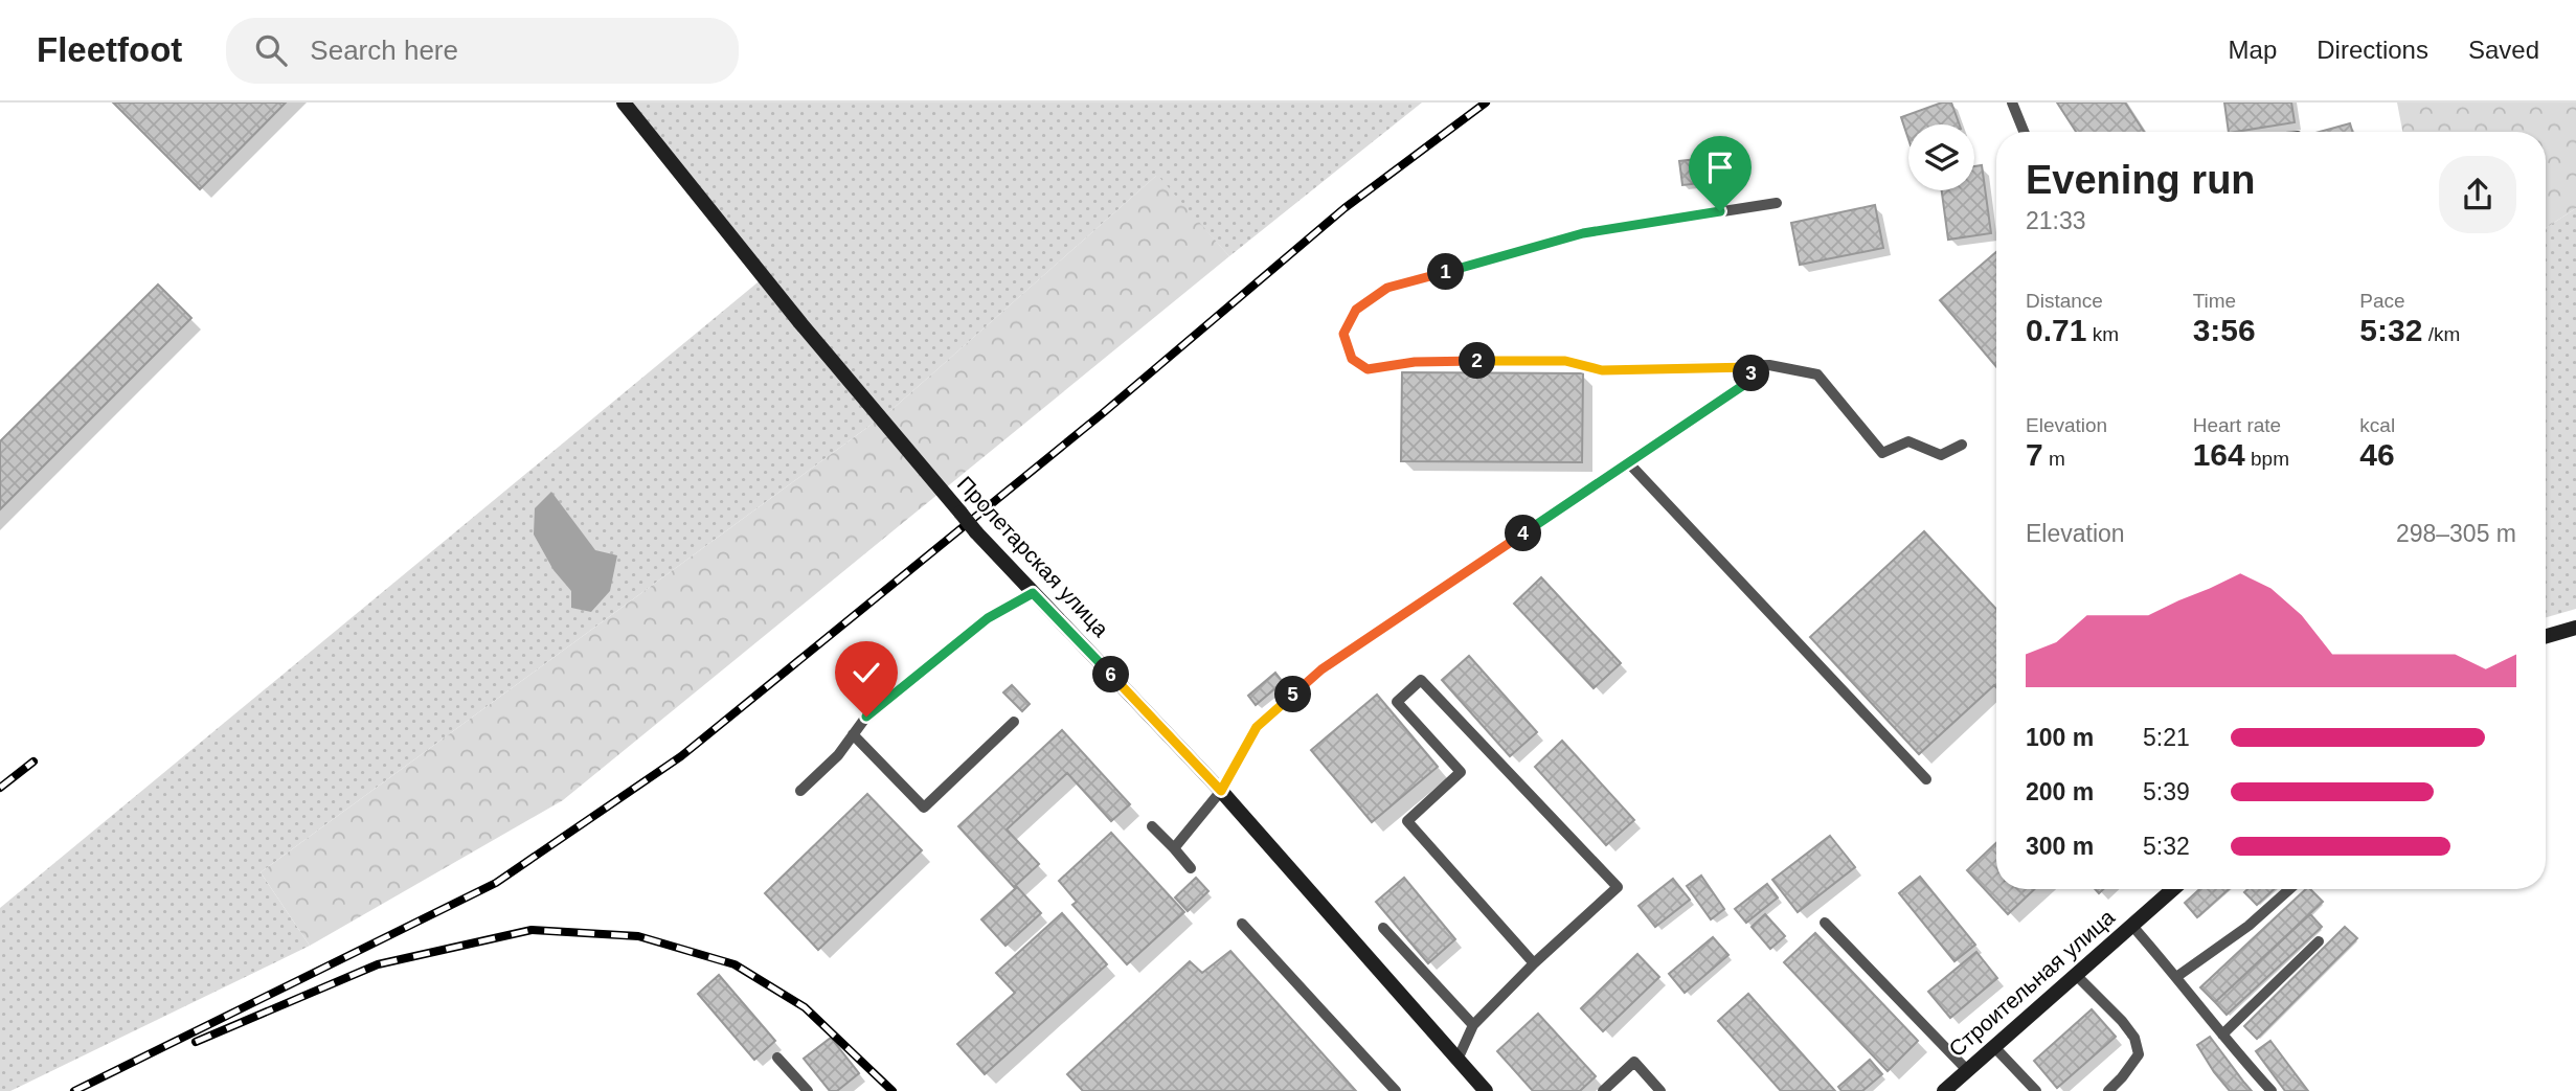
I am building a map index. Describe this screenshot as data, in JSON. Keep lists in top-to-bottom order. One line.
{"streets":{"street":["Пролетарская улица","Строительная улица"]},"page":{"header":"Fleetfoot","search":"Search here","nav":["Map","Directions","Saved"],"heading":["Evening run","21:33"],"pins":["1","2","3","4","6","5"],"stats":[["Distance","0.71 km"],["Time","3:56"],["Pace","5:32 /km"],["Elevation","7 m"],["Heart rate","164 bpm"],["kcal","46"]],"chart":["Elevation","298–305 m"],"list":[{"name":"100 m","note":"5:21"},{"name":"200 m","note":"5:39"},{"name":"300 m","note":"5:32"}]}}
